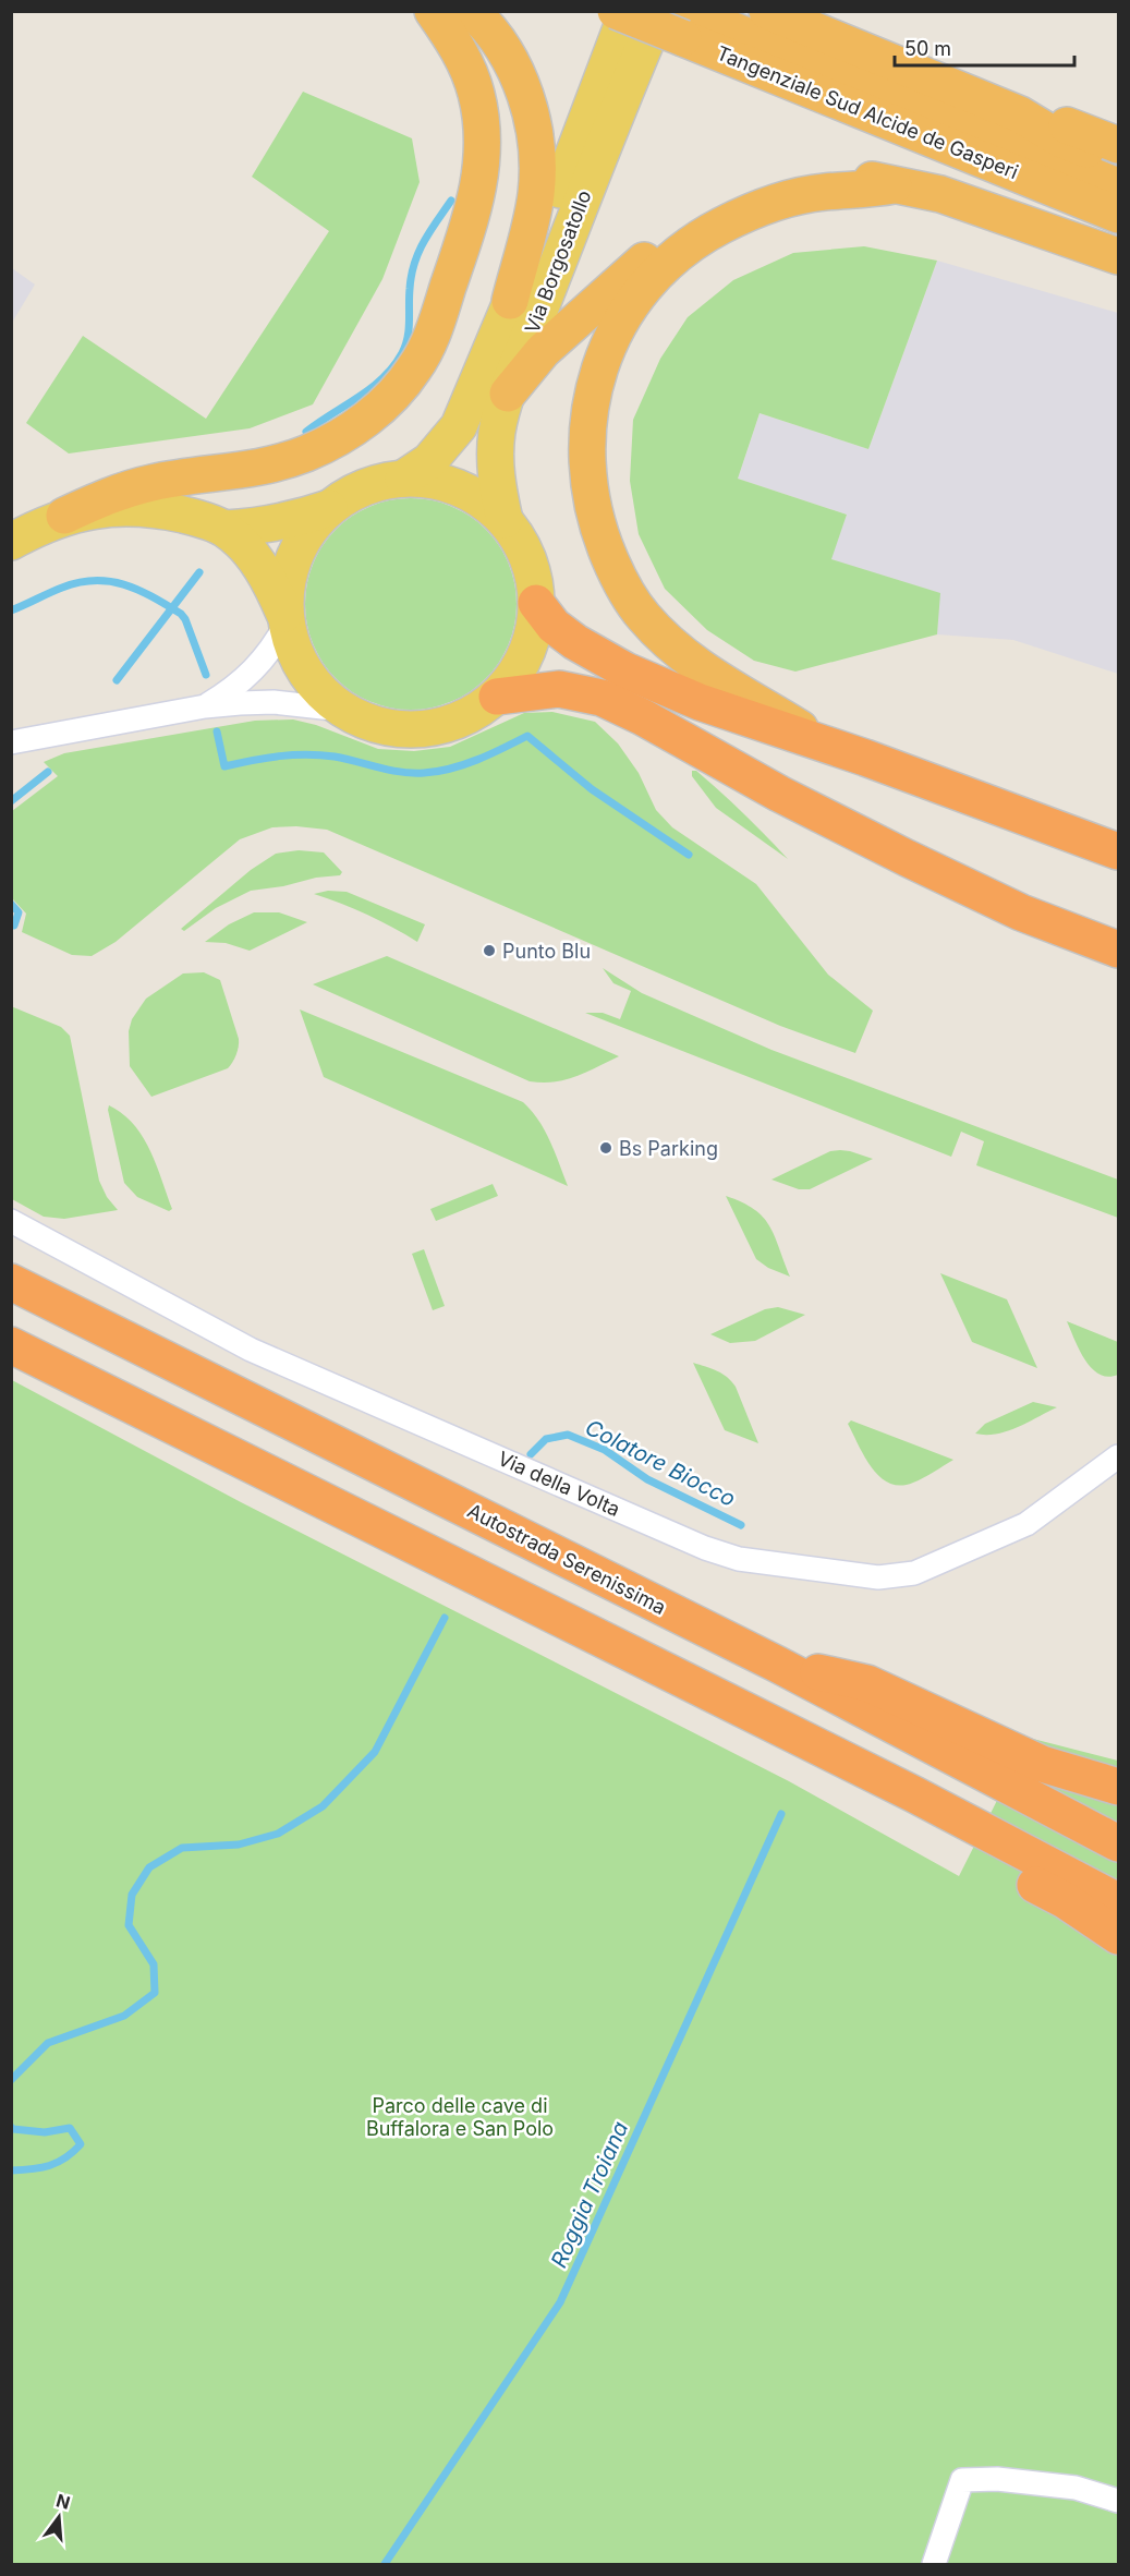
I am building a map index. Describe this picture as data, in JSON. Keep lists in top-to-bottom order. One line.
{"streets":{"highway":["Tangenziale Sud Alcide de Gasperi","Autostrada Serenissima"],"main road":["Via Borgosatollo"],"street":["Via della Volta"]},"crossings":[["Tangenziale Sud Alcide de Gasperi","Via Borgosatollo"]],"water":["Colatore Biocco","Roggia Troiana"],"parks":["Parco delle cave di Buffalora e San Polo"],"places":["Punto Blu","Bs Parking"],"scale_bar":"50 m","north":"top"}
